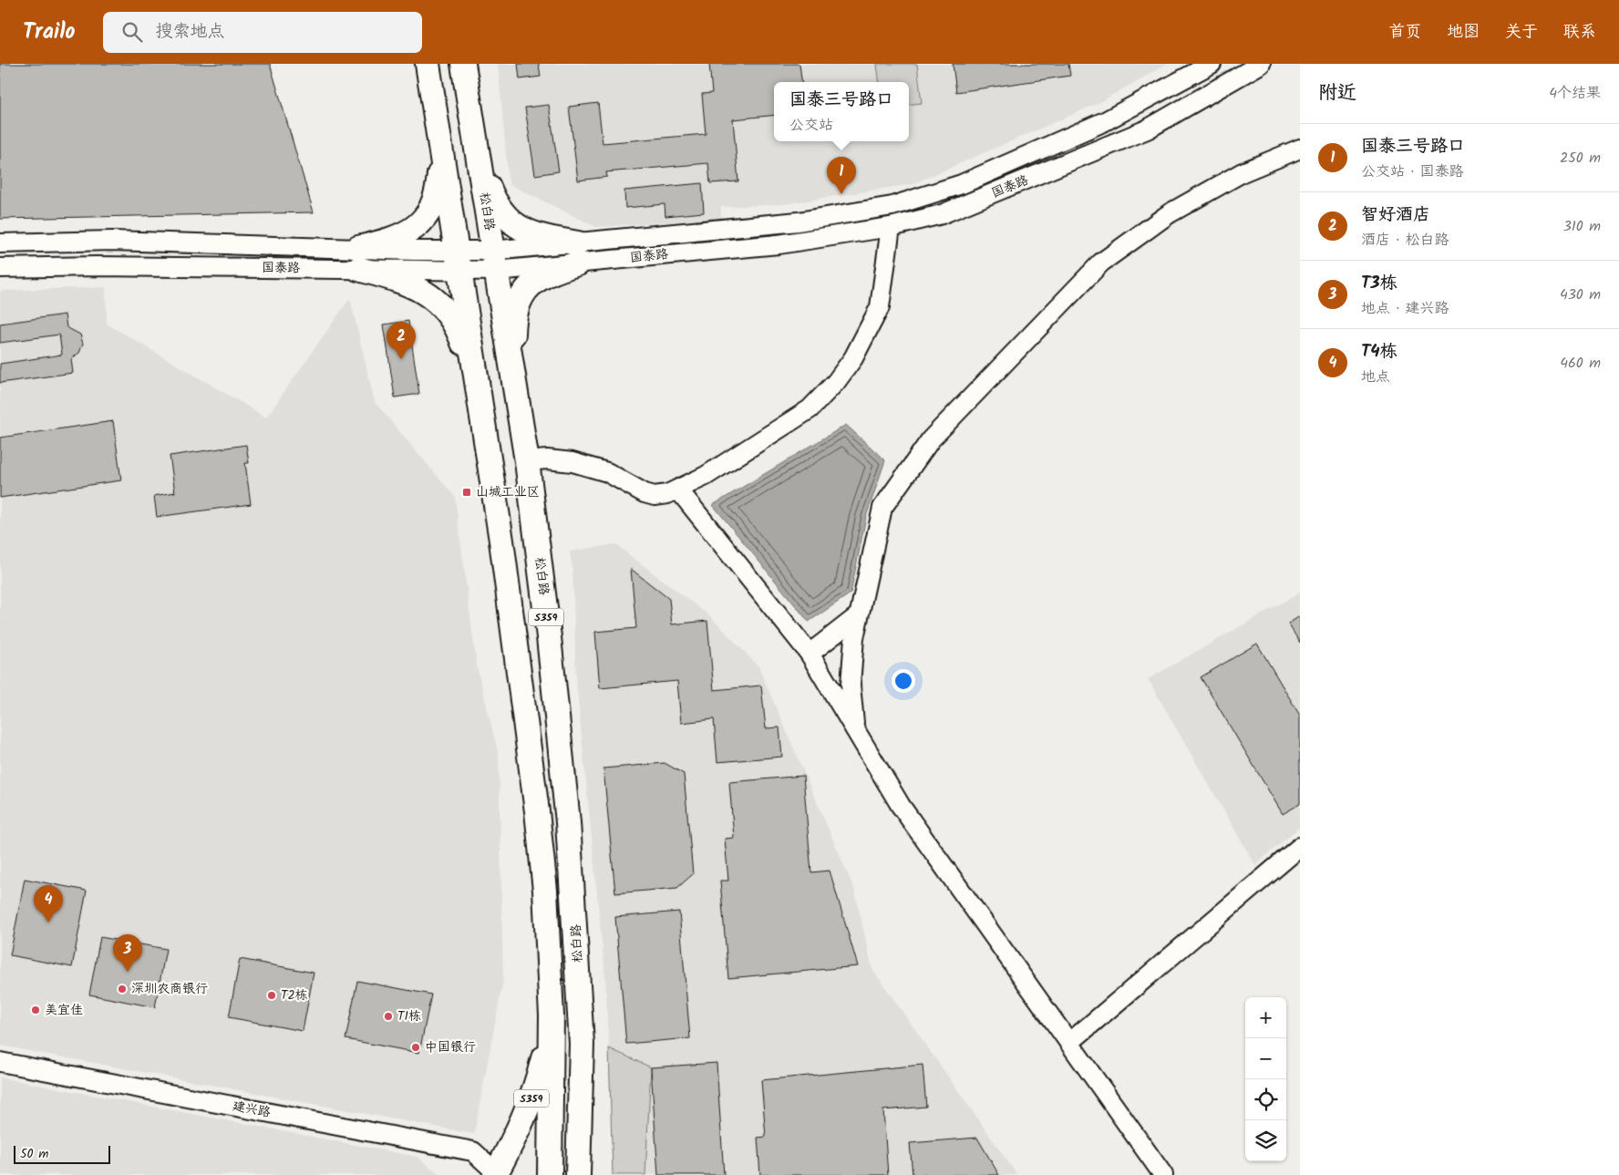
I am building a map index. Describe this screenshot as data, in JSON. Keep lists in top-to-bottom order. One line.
{"streets":{"main road":["松白路","S359"],"street":["国泰路","建兴路"]},"crossings":[["国泰路","松白路"],["国泰路","S359"],["S359","建兴路"]],"places":{"transit":["山城工业区"],"other":["深圳农商银行","T2栋","美宜佳","T1栋","中国银行"]},"scale_bar":"50 m","page":{"header":"Trailo","search":"搜索地点","nav":["首页","地图","关于","联系"],"heading":["附近","4个结果"],"popup":["国泰三号路口","公交站"],"list":[{"mark":"1","name":"国泰三号路口","note":"公交站 · 国泰路","value":"250 m"},{"mark":"2","name":"智好酒店","note":"酒店 · 松白路","value":"310 m"},{"mark":"3","name":"T3栋","note":"地点 · 建兴路","value":"430 m"},{"mark":"4","name":"T4栋","note":"地点","value":"460 m"}],"pins":["1","2","4","3"],"map_buttons":["+","−"],"scale":"50 m"}}
